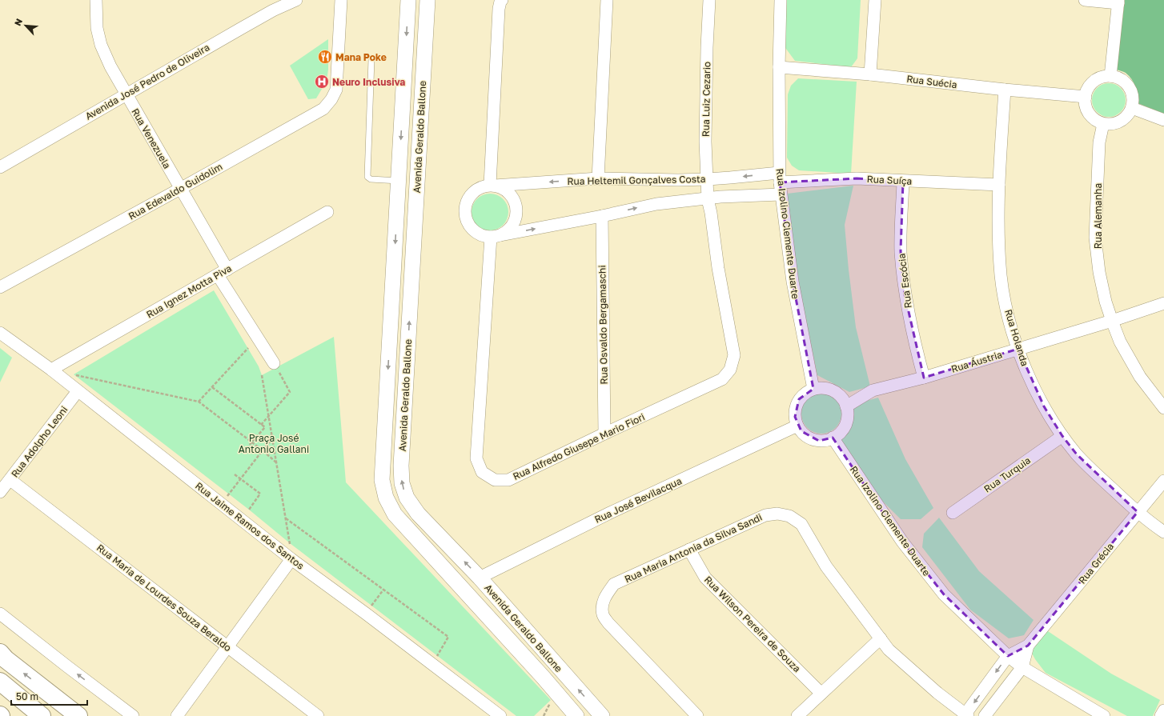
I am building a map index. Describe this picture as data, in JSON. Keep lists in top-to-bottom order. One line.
{"streets":{"street":["Avenida José Pedro de Oliveira","Rua Suécia","Rua Luiz Cezario","Avenida Geraldo Ballone","Rua Venezuela","Rua Heltemil Gonçalves Costa","Rua Suíça","Rua Edevaldo Guidolim","Rua Alemanha","Rua Izolino Clemente Duarte","Rua Escócia","Rua Ignez Motta Piva","Rua Osvaldo Bergamaschi","Rua Holanda","Rua Áustria","Rua Adolpho Leoni","Rua Alfredo Giusepe Mario Fiori","Rua Turquia","Rua José Bevilacqua","Rua Jaime Ramos dos Santos","Rua Maria Antonia da Silva Sandi","Rua Grécia","Rua Maria de Lourdes Souza Beraldo","Rua Wilson Pereira de Souza"]},"crossings":[["Avenida José Pedro de Oliveira","Rua Venezuela"],["Rua Suécia","Rua Alemanha"],["Rua Suécia","Rua Izolino Clemente Duarte"],["Rua Suécia","Rua Holanda"],["Rua Luiz Cezario","Rua Heltemil Gonçalves Costa"],["Rua Luiz Cezario","Rua Alfredo Giusepe Mario Fiori"],["Avenida Geraldo Ballone","Rua José Bevilacqua"],["Rua Venezuela","Rua Edevaldo Guidolim"],["Rua Venezuela","Rua Ignez Motta Piva"],["Rua Heltemil Gonçalves Costa","Rua Suíça"],["Rua Heltemil Gonçalves Costa","Rua Izolino Clemente Duarte"],["Rua Heltemil Gonçalves Costa","Rua Alfredo Giusepe Mario Fiori"],["Rua Suíça","Rua Izolino Clemente Duarte"],["Rua Suíça","Rua Escócia"],["Rua Suíça","Rua Holanda"],["Rua Alemanha","Rua Áustria"],["Rua Izolino Clemente Duarte","Rua Áustria"],["Rua Izolino Clemente Duarte","Rua José Bevilacqua"],["Rua Izolino Clemente Duarte","Rua Grécia"],["Rua Escócia","Rua Áustria"],["Rua Ignez Motta Piva","Rua Jaime Ramos dos Santos"],["Rua Osvaldo Bergamaschi","Rua Alfredo Giusepe Mario Fiori"],["Rua Holanda","Rua Áustria"],["Rua Holanda","Rua Turquia"],["Rua Holanda","Rua Grécia"],["Rua Áustria","Rua José Bevilacqua"],["Rua Adolpho Leoni","Rua Jaime Ramos dos Santos"],["Rua Adolpho Leoni","Rua Maria de Lourdes Souza Beraldo"],["Rua Maria Antonia da Silva Sandi","Rua Wilson Pereira de Souza"]],"parks":["Praça José Antonio Gallani"],"places":{"restaurant":["Mana Poke"],"hospital":["Neuro Inclusiva"]},"scale_bar":"50 m","north":"top left"}
